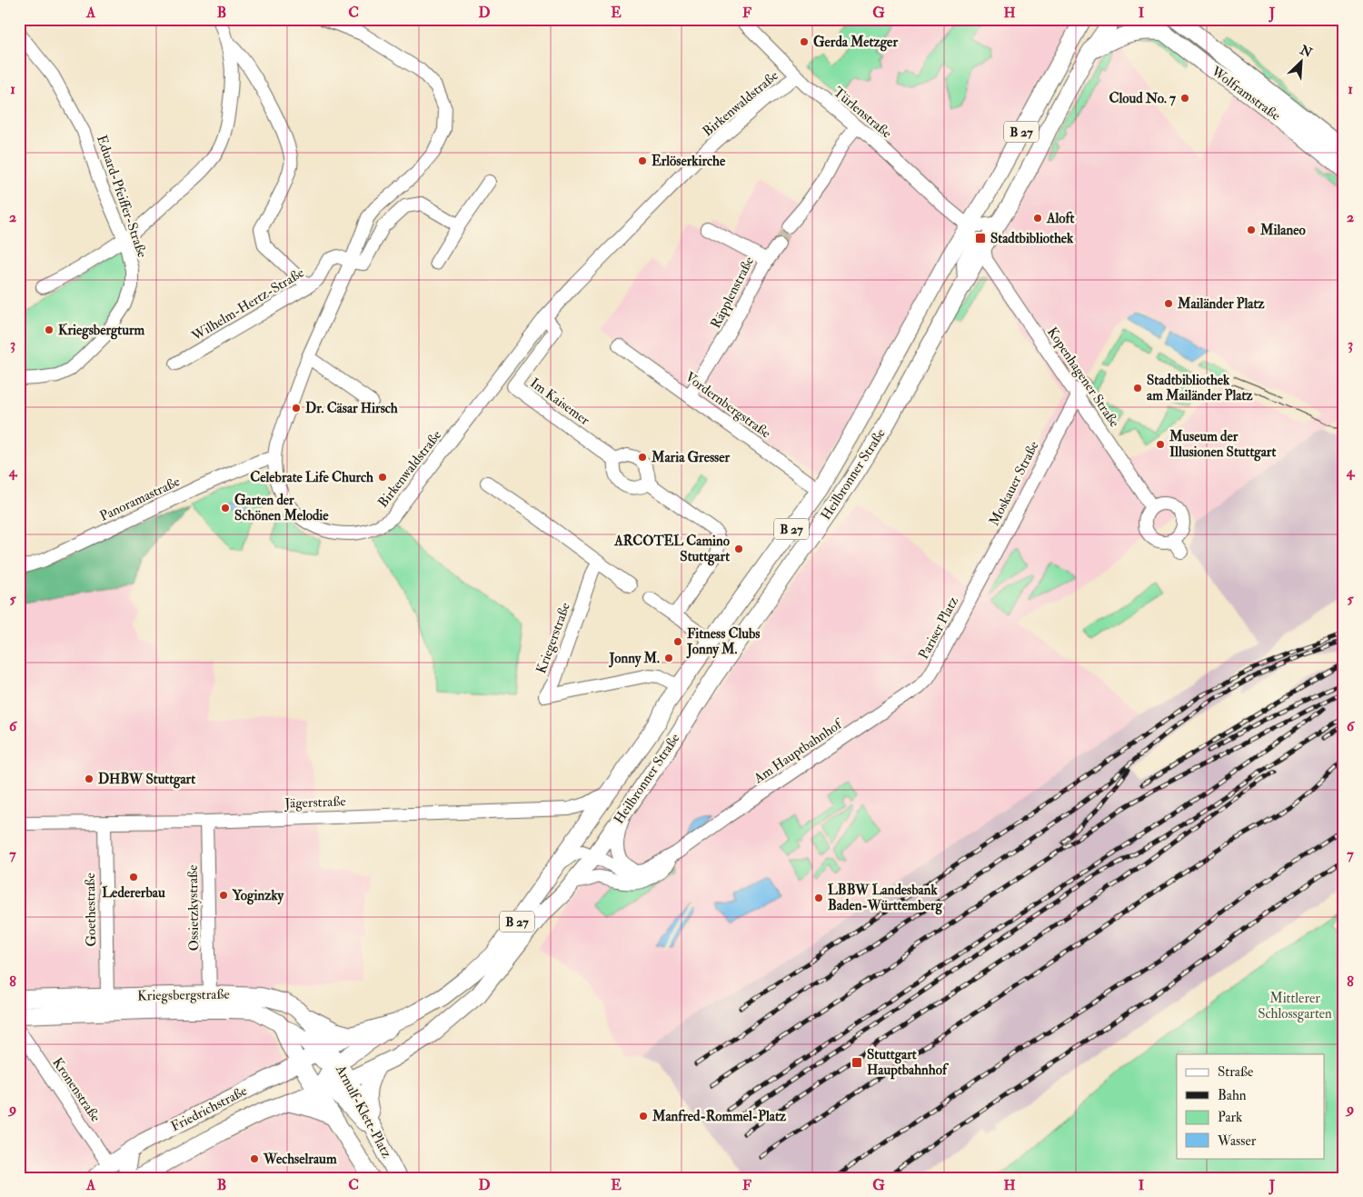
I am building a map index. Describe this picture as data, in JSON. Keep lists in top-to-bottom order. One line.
{"streets":{"main road":["Wolframstraße","B 27","Heilbronner Straße","Kriegsbergstraße","Friedrichstraße","Arnulf-Klett-Platz"],"street":["Birkenwaldstraße","Türlenstraße","Eduard-Pfeiffer-Straße","Räpplenstraße","Wilhelm-Hertz-Straße","Kopenhagener Straße","Im Kaisemer","Vordernbergstraße","Moskauer Straße","Panoramastraße","Pariser Platz","Kriegerstraße","Am Hauptbahnhof","Jägerstraße","Ossietzkystraße","Goethestraße","Kronenstraße"]},"crossings":[["Birkenwaldstraße","Türlenstraße"],["Birkenwaldstraße","Wilhelm-Hertz-Straße"],["Birkenwaldstraße","Im Kaisemer"],["Birkenwaldstraße","Panoramastraße"],["Türlenstraße","Heilbronner Straße"],["Räpplenstraße","Vordernbergstraße"],["Kopenhagener Straße","Heilbronner Straße"],["Kopenhagener Straße","Moskauer Straße"],["Vordernbergstraße","Heilbronner Straße"],["Heilbronner Straße","Kriegerstraße"],["Heilbronner Straße","Am Hauptbahnhof"],["Heilbronner Straße","Jägerstraße"],["Heilbronner Straße","Kriegsbergstraße"],["Heilbronner Straße","Friedrichstraße"],["Heilbronner Straße","Arnulf-Klett-Platz"],["Moskauer Straße","Pariser Platz"],["Pariser Platz","Am Hauptbahnhof"],["Jägerstraße","Ossietzkystraße"],["Jägerstraße","Goethestraße"],["Ossietzkystraße","Kriegsbergstraße"],["Goethestraße","Kriegsbergstraße"],["Kriegsbergstraße","Friedrichstraße"],["Kriegsbergstraße","Arnulf-Klett-Platz"],["Kronenstraße","Friedrichstraße"],["Friedrichstraße","Arnulf-Klett-Platz"]],"parks":["Mittlerer Schlossgarten"],"places":{"other":["Gerda Metzger","Cloud No. 7","Erlöserkirche","Aloft","Milaneo","Mailänder Platz","Kriegsbergturm","Stadtbibliothek am Mailänder Platz","Dr. Cäsar Hirsch","Museum der Illusionen Stuttgart","Maria Gresser","Celebrate Life Church","Garten der Schönen Melodie","ARCOTEL Camino Stuttgart","Fitness Clubs Jonny M.","Jonny M.","DHBW Stuttgart","Ledererbau","Yoginzky","LBBW Landesbank Baden-Württemberg","Manfred-Rommel-Platz","Wechselraum"],"transit":["Stadtbibliothek","Stuttgart Hauptbahnhof"]},"legend":["Straße","Bahn","Park","Wasser"],"north":"top right","grid":{"columns":["A","B","C","D","E","F","G","H","I","J"],"rows":["1","2","3","4","5","6","7","8","9"]}}
